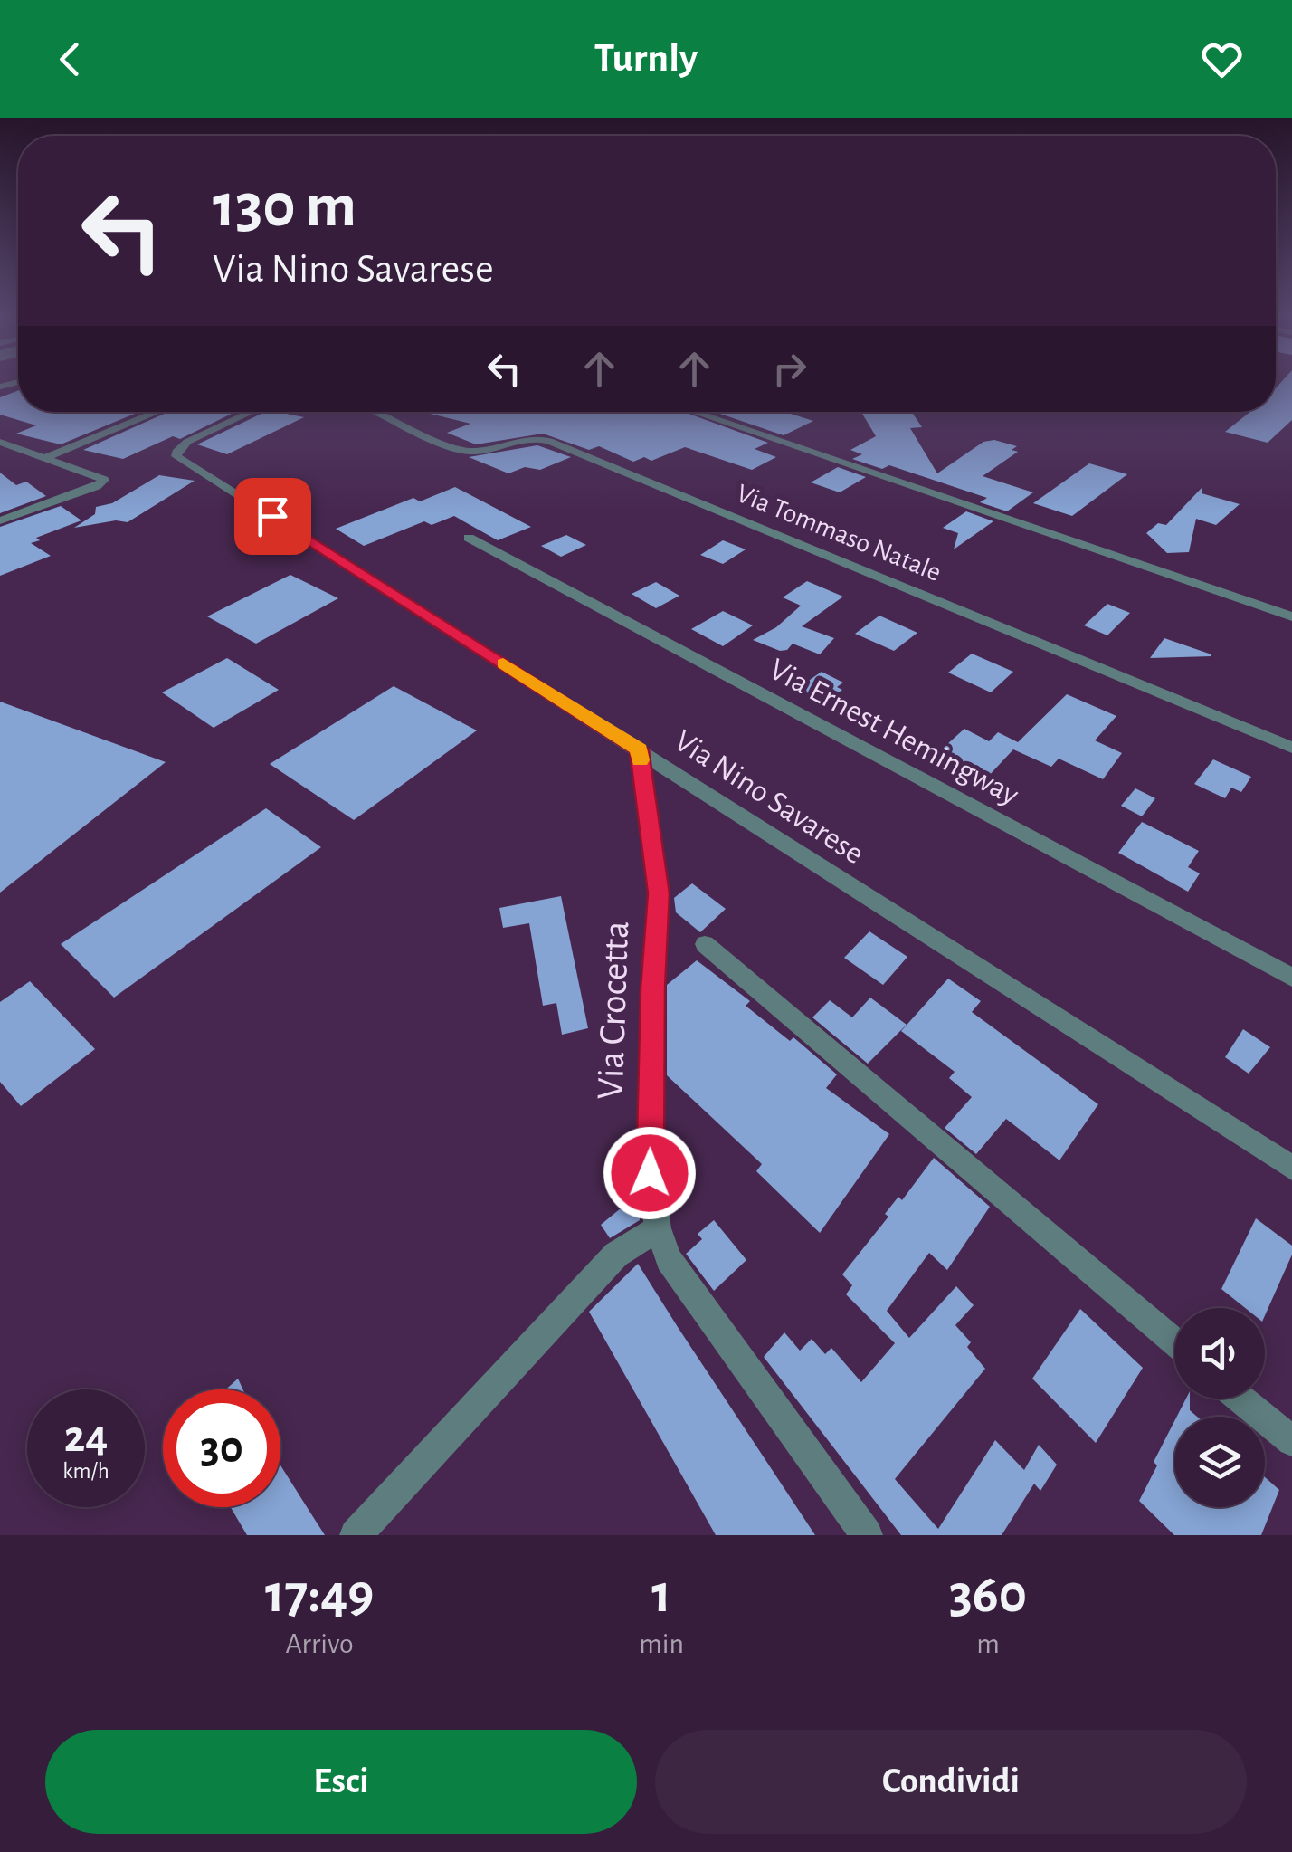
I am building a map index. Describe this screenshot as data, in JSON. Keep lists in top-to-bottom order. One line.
{"streets":{"street":["Via Tommaso Natale","Via Ernest Hemingway","Via Nino Savarese","Via Crocetta"]},"crossings":[["Via Nino Savarese","Via Crocetta"]],"page":{"header":"Turnly","turn":["130 m","Via Nino Savarese"],"speed":"24 km/h","limit":"30","eta":["17:49","Arrivo","1","min","360","m"],"buttons":["Esci","Condividi"]}}
